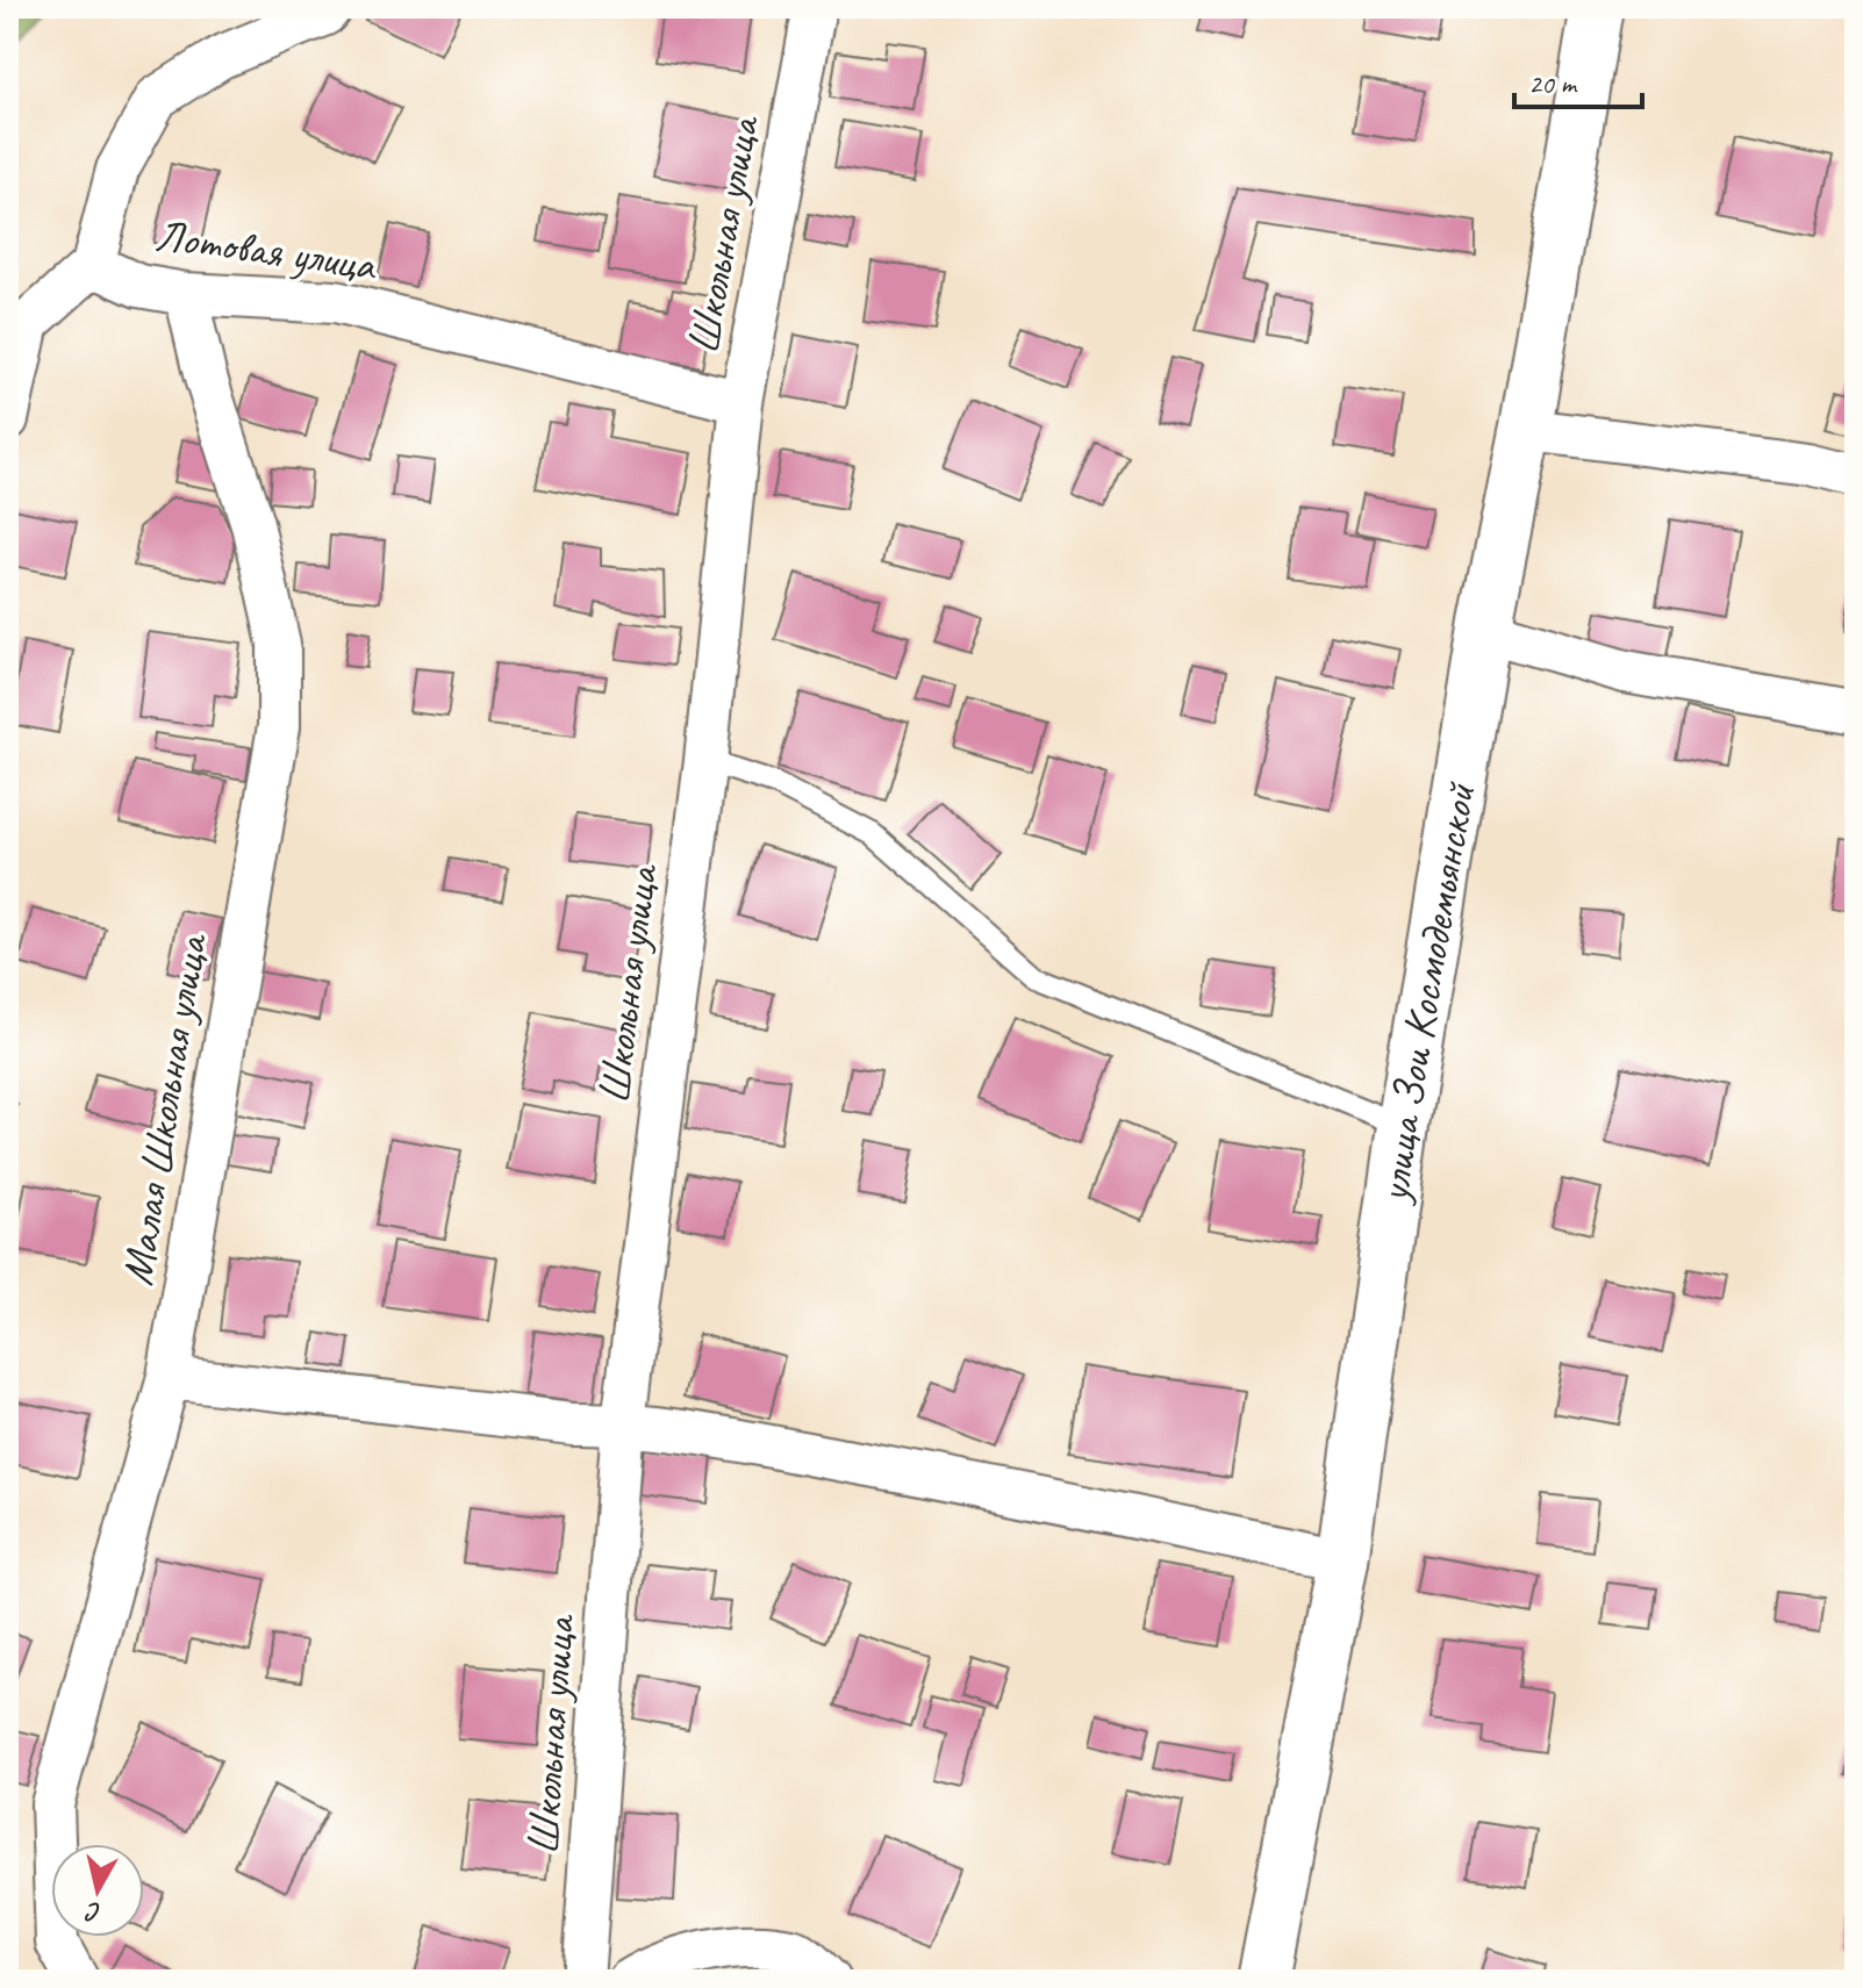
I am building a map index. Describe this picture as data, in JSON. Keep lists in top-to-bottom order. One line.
{"streets":{"street":["Школьная улица","Лотовая улица","улица Зои Космодемьянской","Малая Школьная улица"]},"crossings":[["Школьная улица","Лотовая улица"],["Лотовая улица","Малая Школьная улица"]],"scale_bar":"20 m","north":"bottom"}
